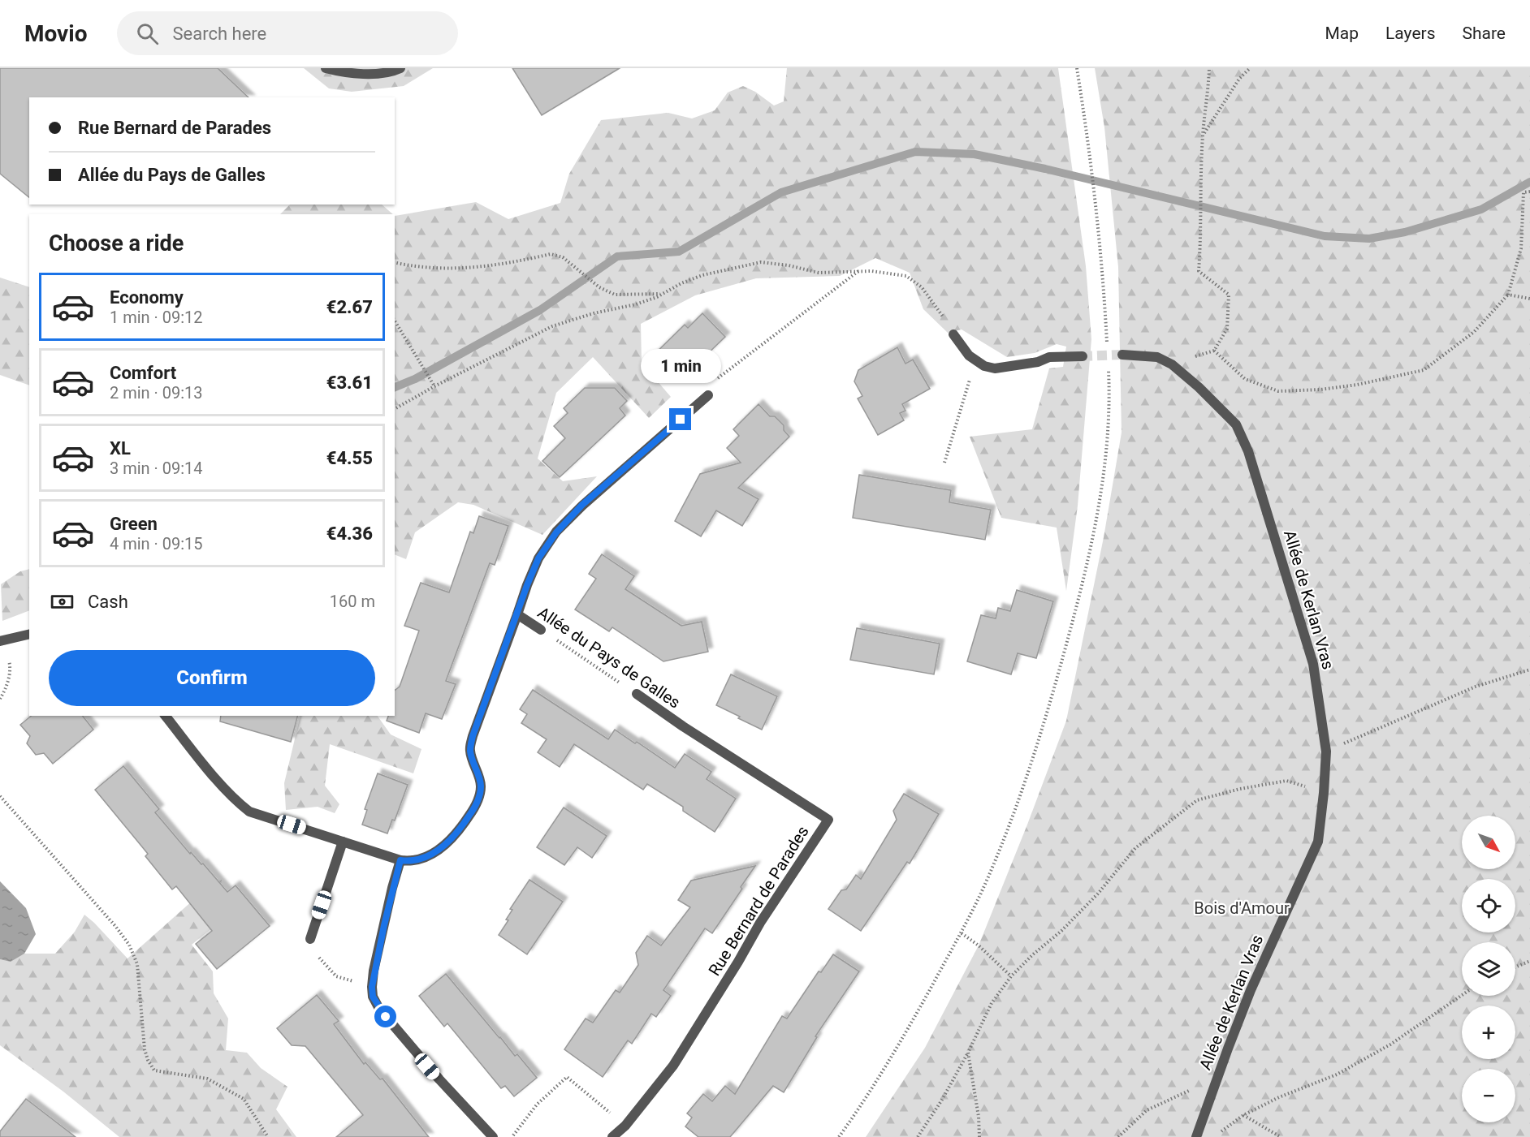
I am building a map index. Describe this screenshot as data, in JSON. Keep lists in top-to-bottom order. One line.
{"streets":{"street":["Allée de Kerlan Vras","Allée du Pays de Galles","Rue Bernard de Parades"]},"crossings":[["Allée du Pays de Galles","Rue Bernard de Parades"]],"parks":["Bois d'Amour"],"north":"bottom right","page":{"header":"Movio","search":"Search here","nav":["Map","Layers","Share"],"banner":["Rue Bernard de Parades","Allée du Pays de Galles"],"heading":"Choose a ride","list":[{"name":"Economy","note":"1 min · 09:12","value":"€2.67"},{"name":"Comfort","note":"2 min · 09:13","value":"€3.61"},{"name":"XL","note":"3 min · 09:14","value":"€4.55"},{"name":"Green","note":"4 min · 09:15","value":"€4.36"}],"bubble":"1 min","pay":["Cash","160 m"],"buttons":"Confirm","map_buttons":["+","−"]}}
